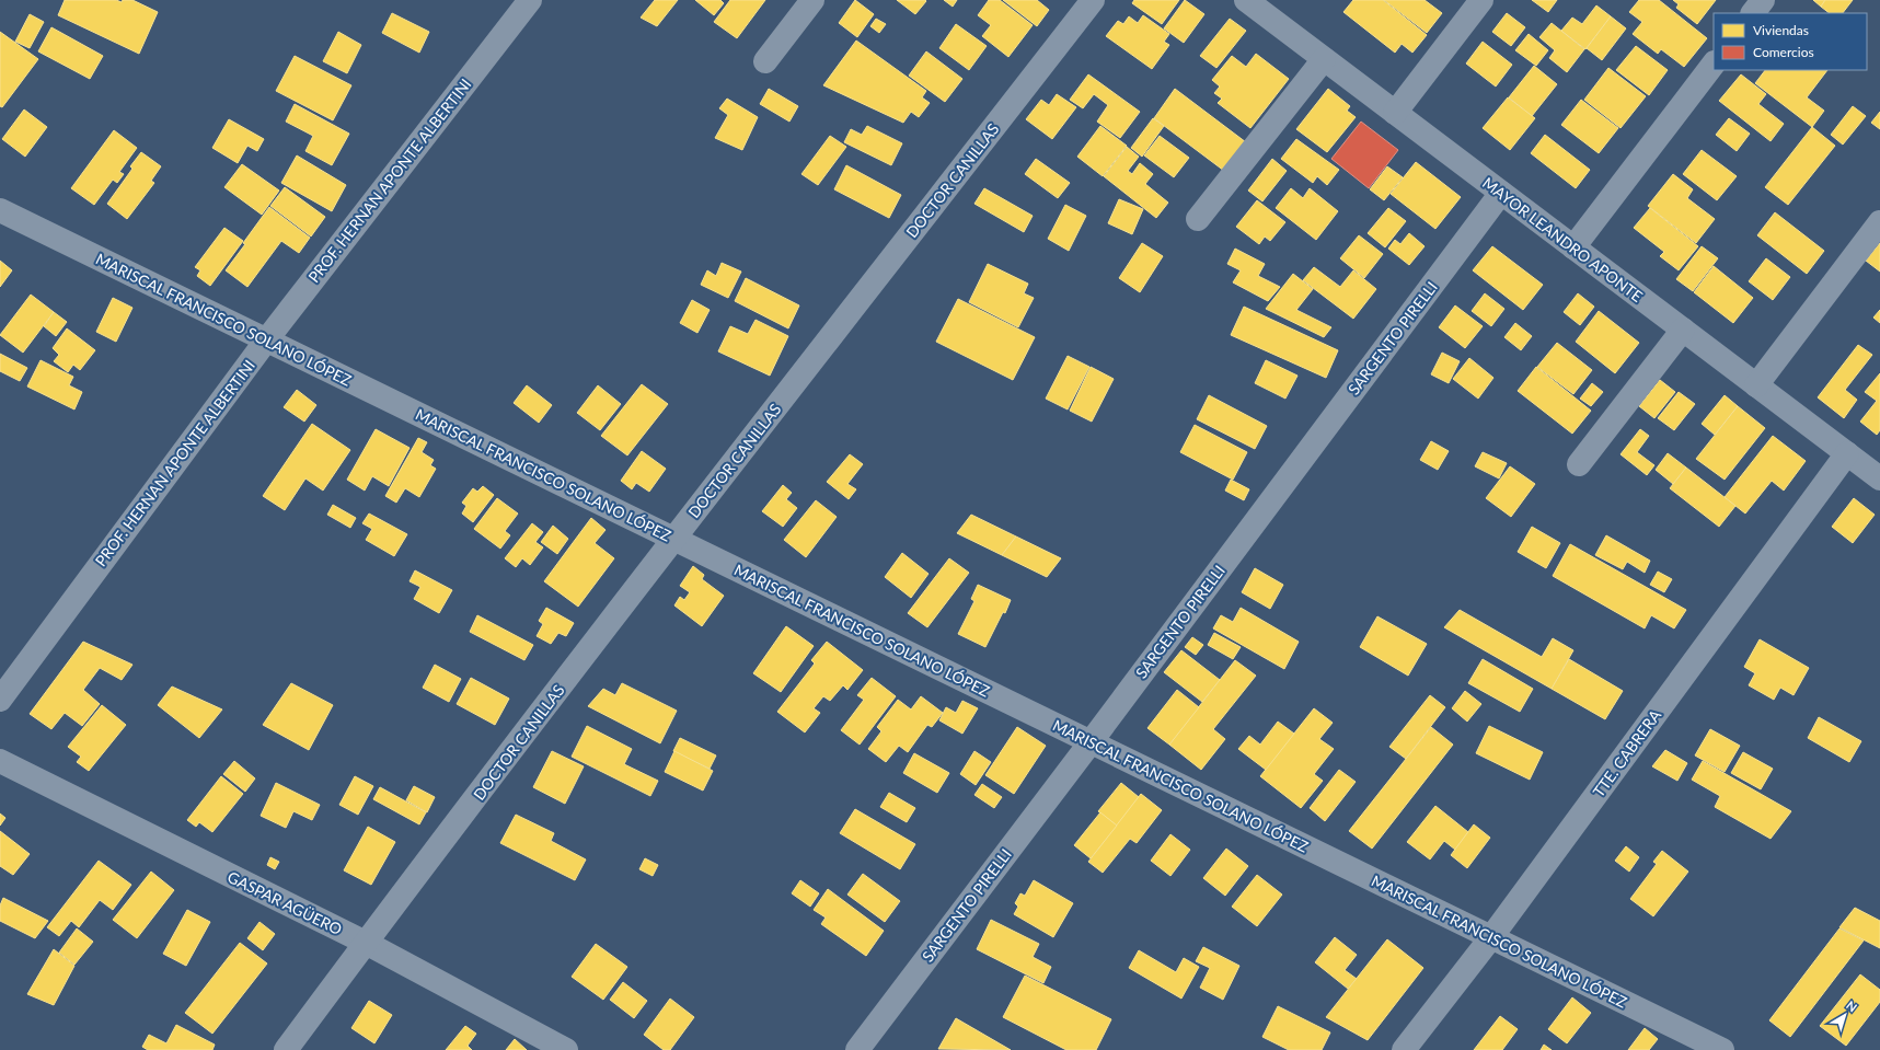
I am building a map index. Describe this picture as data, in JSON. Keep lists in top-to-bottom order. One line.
{"streets":{"street":["PROF. HERNAN APONTE ALBERTINI","DOCTOR CANILLAS","MAYOR LEANDRO APONTE","MARISCAL FRANCISCO SOLANO LÓPEZ","SARGENTO PIRELLI","TTE. CABRERA","GASPAR AGÜERO"]},"crossings":[["PROF. HERNAN APONTE ALBERTINI","MARISCAL FRANCISCO SOLANO LÓPEZ"],["DOCTOR CANILLAS","MARISCAL FRANCISCO SOLANO LÓPEZ"],["DOCTOR CANILLAS","GASPAR AGÜERO"],["MAYOR LEANDRO APONTE","SARGENTO PIRELLI"],["MAYOR LEANDRO APONTE","TTE. CABRERA"],["MARISCAL FRANCISCO SOLANO LÓPEZ","SARGENTO PIRELLI"],["MARISCAL FRANCISCO SOLANO LÓPEZ","TTE. CABRERA"]],"legend":["Viviendas","Comercios"],"north":"top right"}
